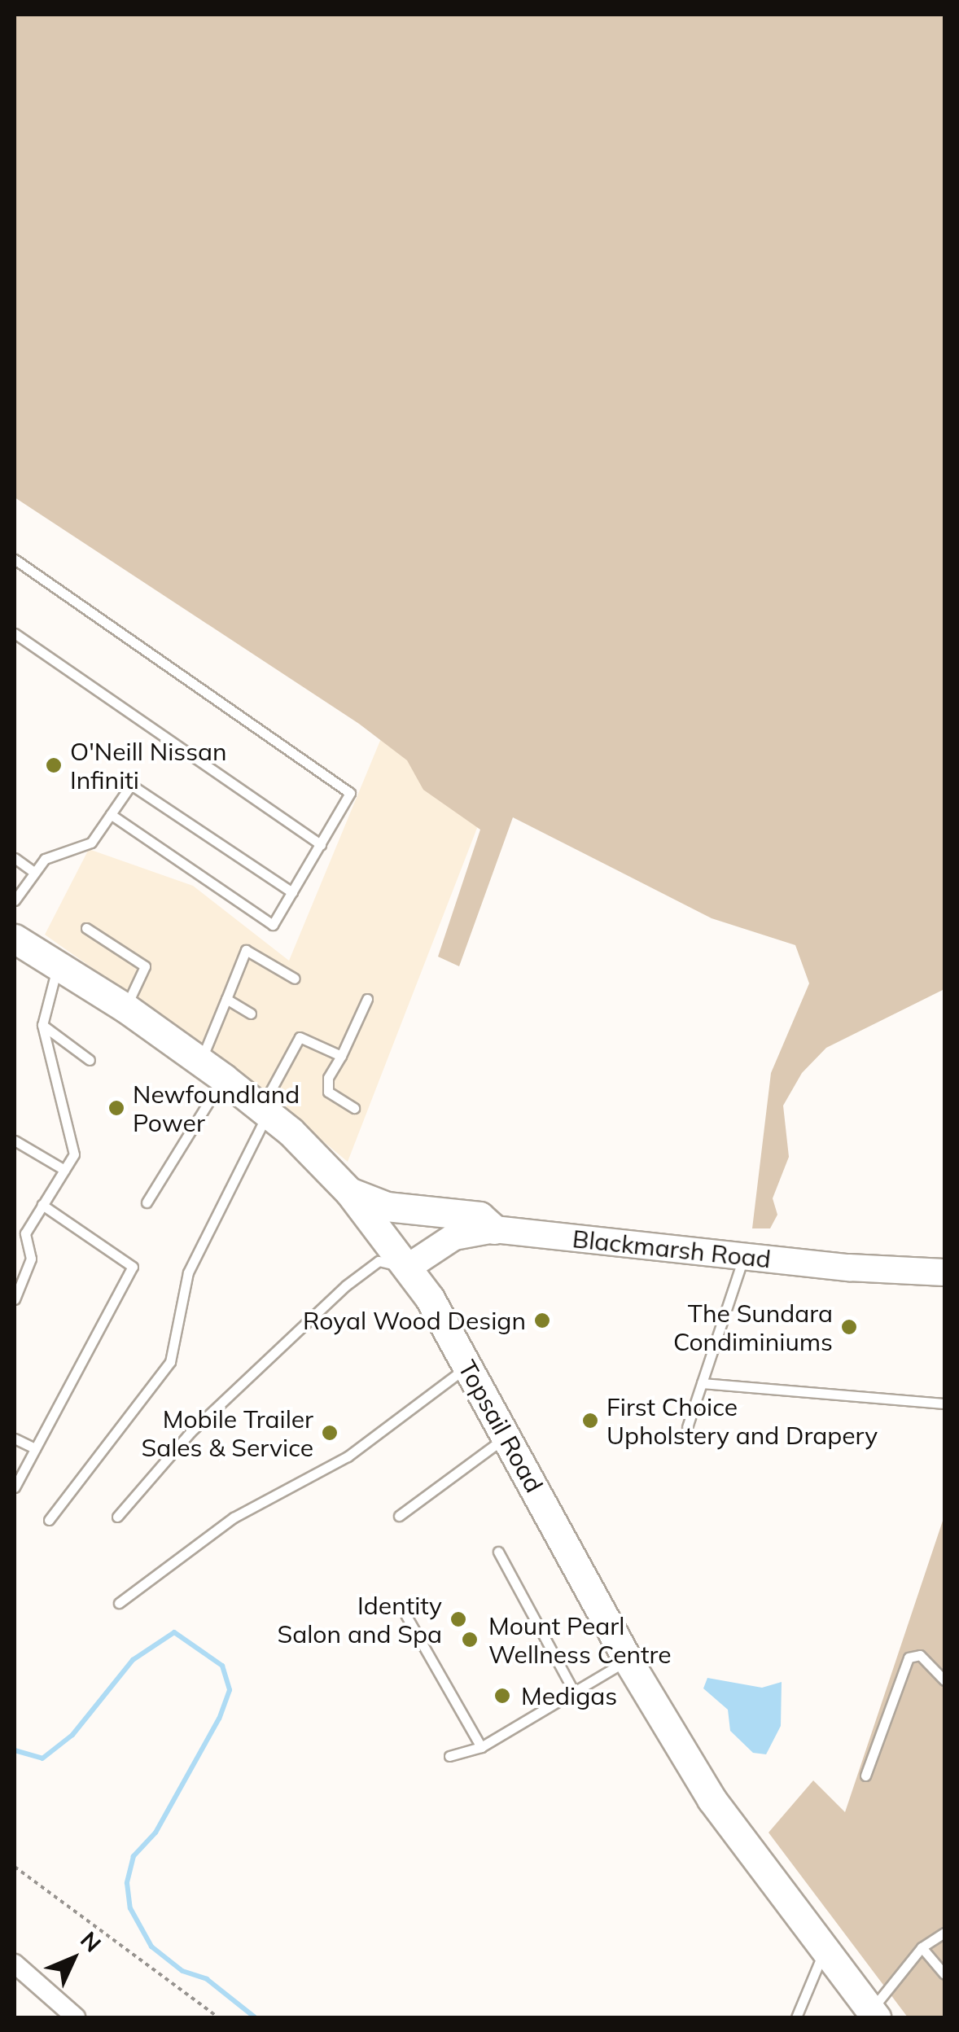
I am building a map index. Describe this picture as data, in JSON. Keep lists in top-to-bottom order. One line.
{"streets":{"main road":["Blackmarsh Road","Topsail Road"]},"crossings":[["Blackmarsh Road","Topsail Road"]],"places":["O'Neill Nissan Infiniti","Newfoundland Power","Royal Wood Design","The Sundara Condiminiums","First Choice Upholstery and Drapery","Mobile Trailer Sales & Service","Identity Salon and Spa","Mount Pearl Wellness Centre","Medigas"],"north":"top right"}
